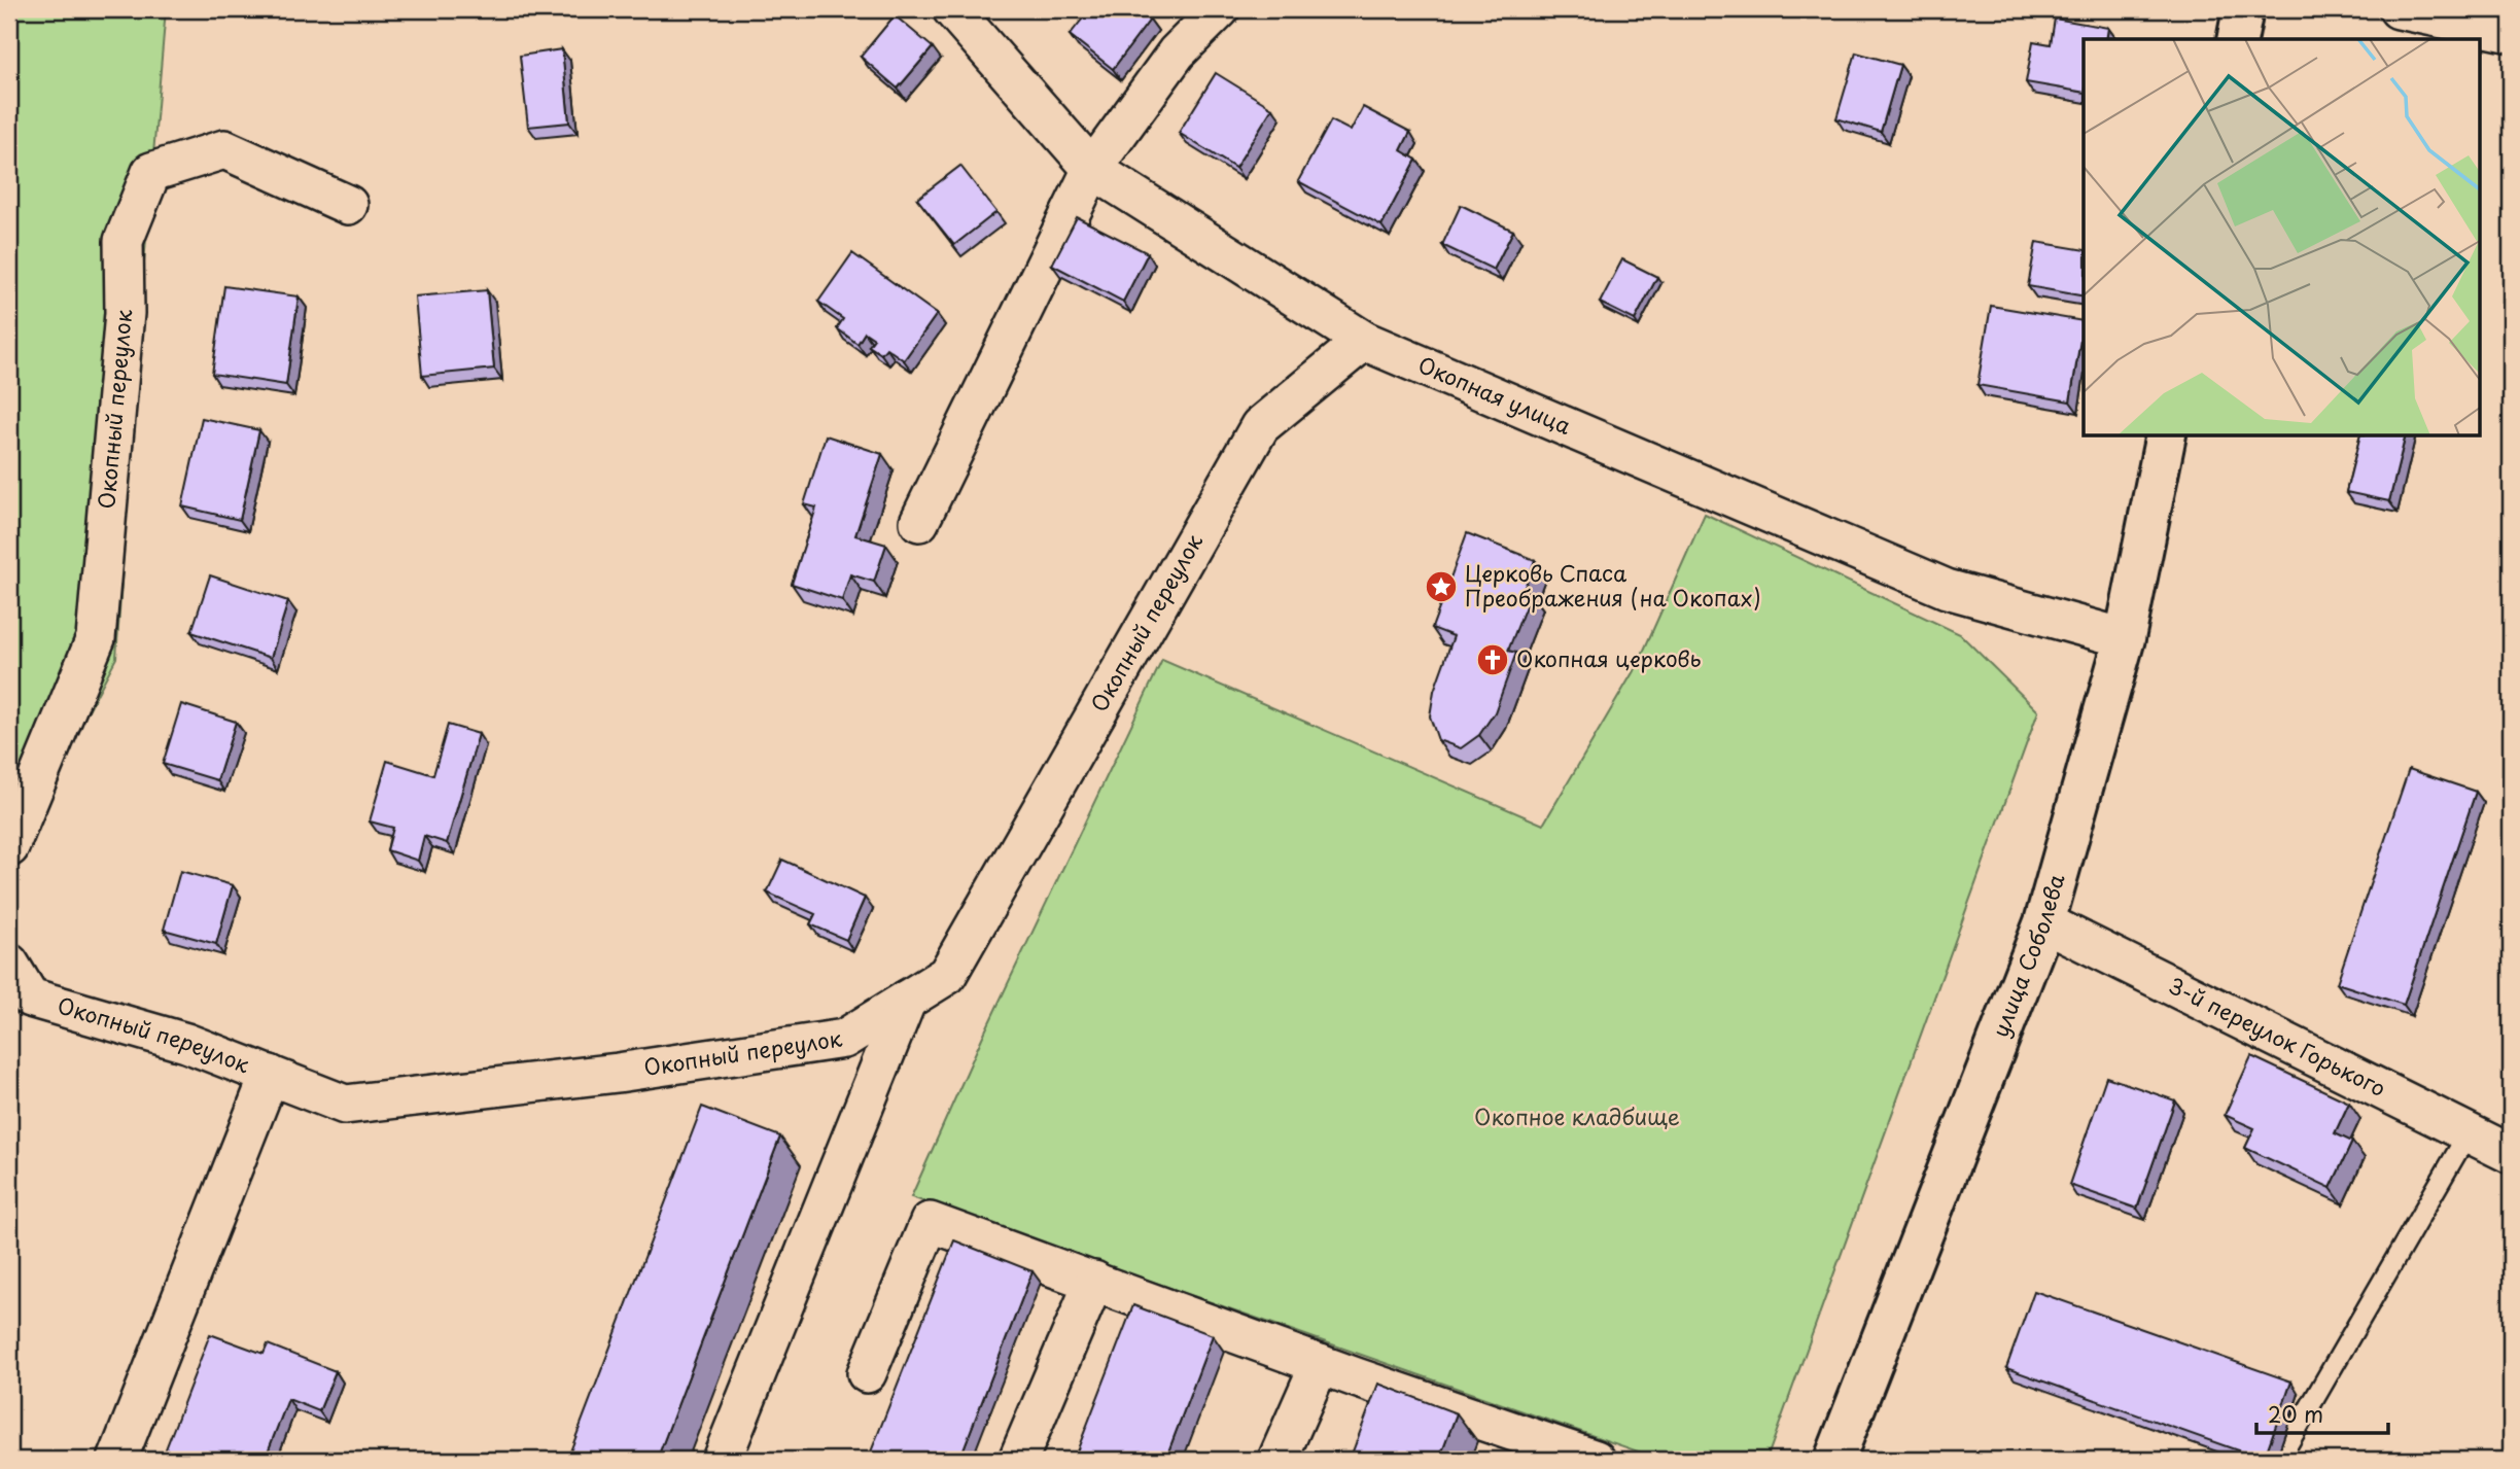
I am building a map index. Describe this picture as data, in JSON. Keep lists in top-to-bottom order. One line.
{"streets":{"street":["Окопная улица","Окопный переулок","улица Соболева","3-й переулок Горького"]},"crossings":[["Окопная улица","Окопный переулок"],["Окопная улица","улица Соболева"],["улица Соболева","3-й переулок Горького"]],"parks":["Окопное кладбище"],"places":{"place":["Церковь Спаса Преображения (на Окопах)"],"church":["Окопная церковь"]},"scale_bar":"20 m"}
